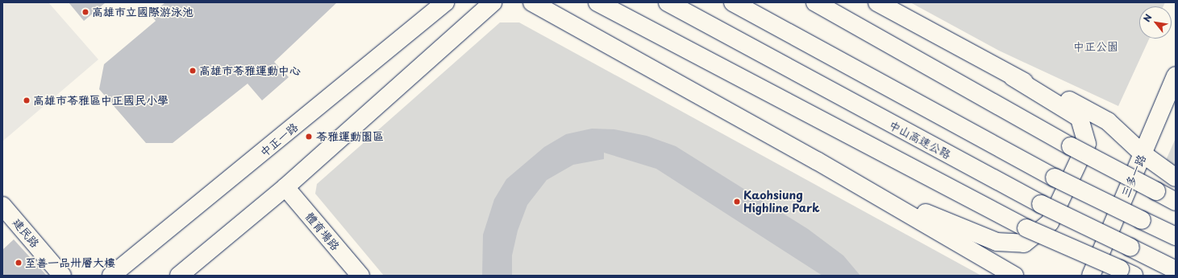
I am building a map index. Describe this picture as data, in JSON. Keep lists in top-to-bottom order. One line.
{"streets":{"main road":["中正一路","中山高速公路","三多一路","體育場路","建民路"]},"parks":["中正公園"],"places":["高雄市立國際游泳池","高雄市苓雅運動中心","高雄市苓雅區中正國民小學","苓雅運動園區","Kaohsiung Highline Park","至善一品卅層大樓"],"north":"top left"}
